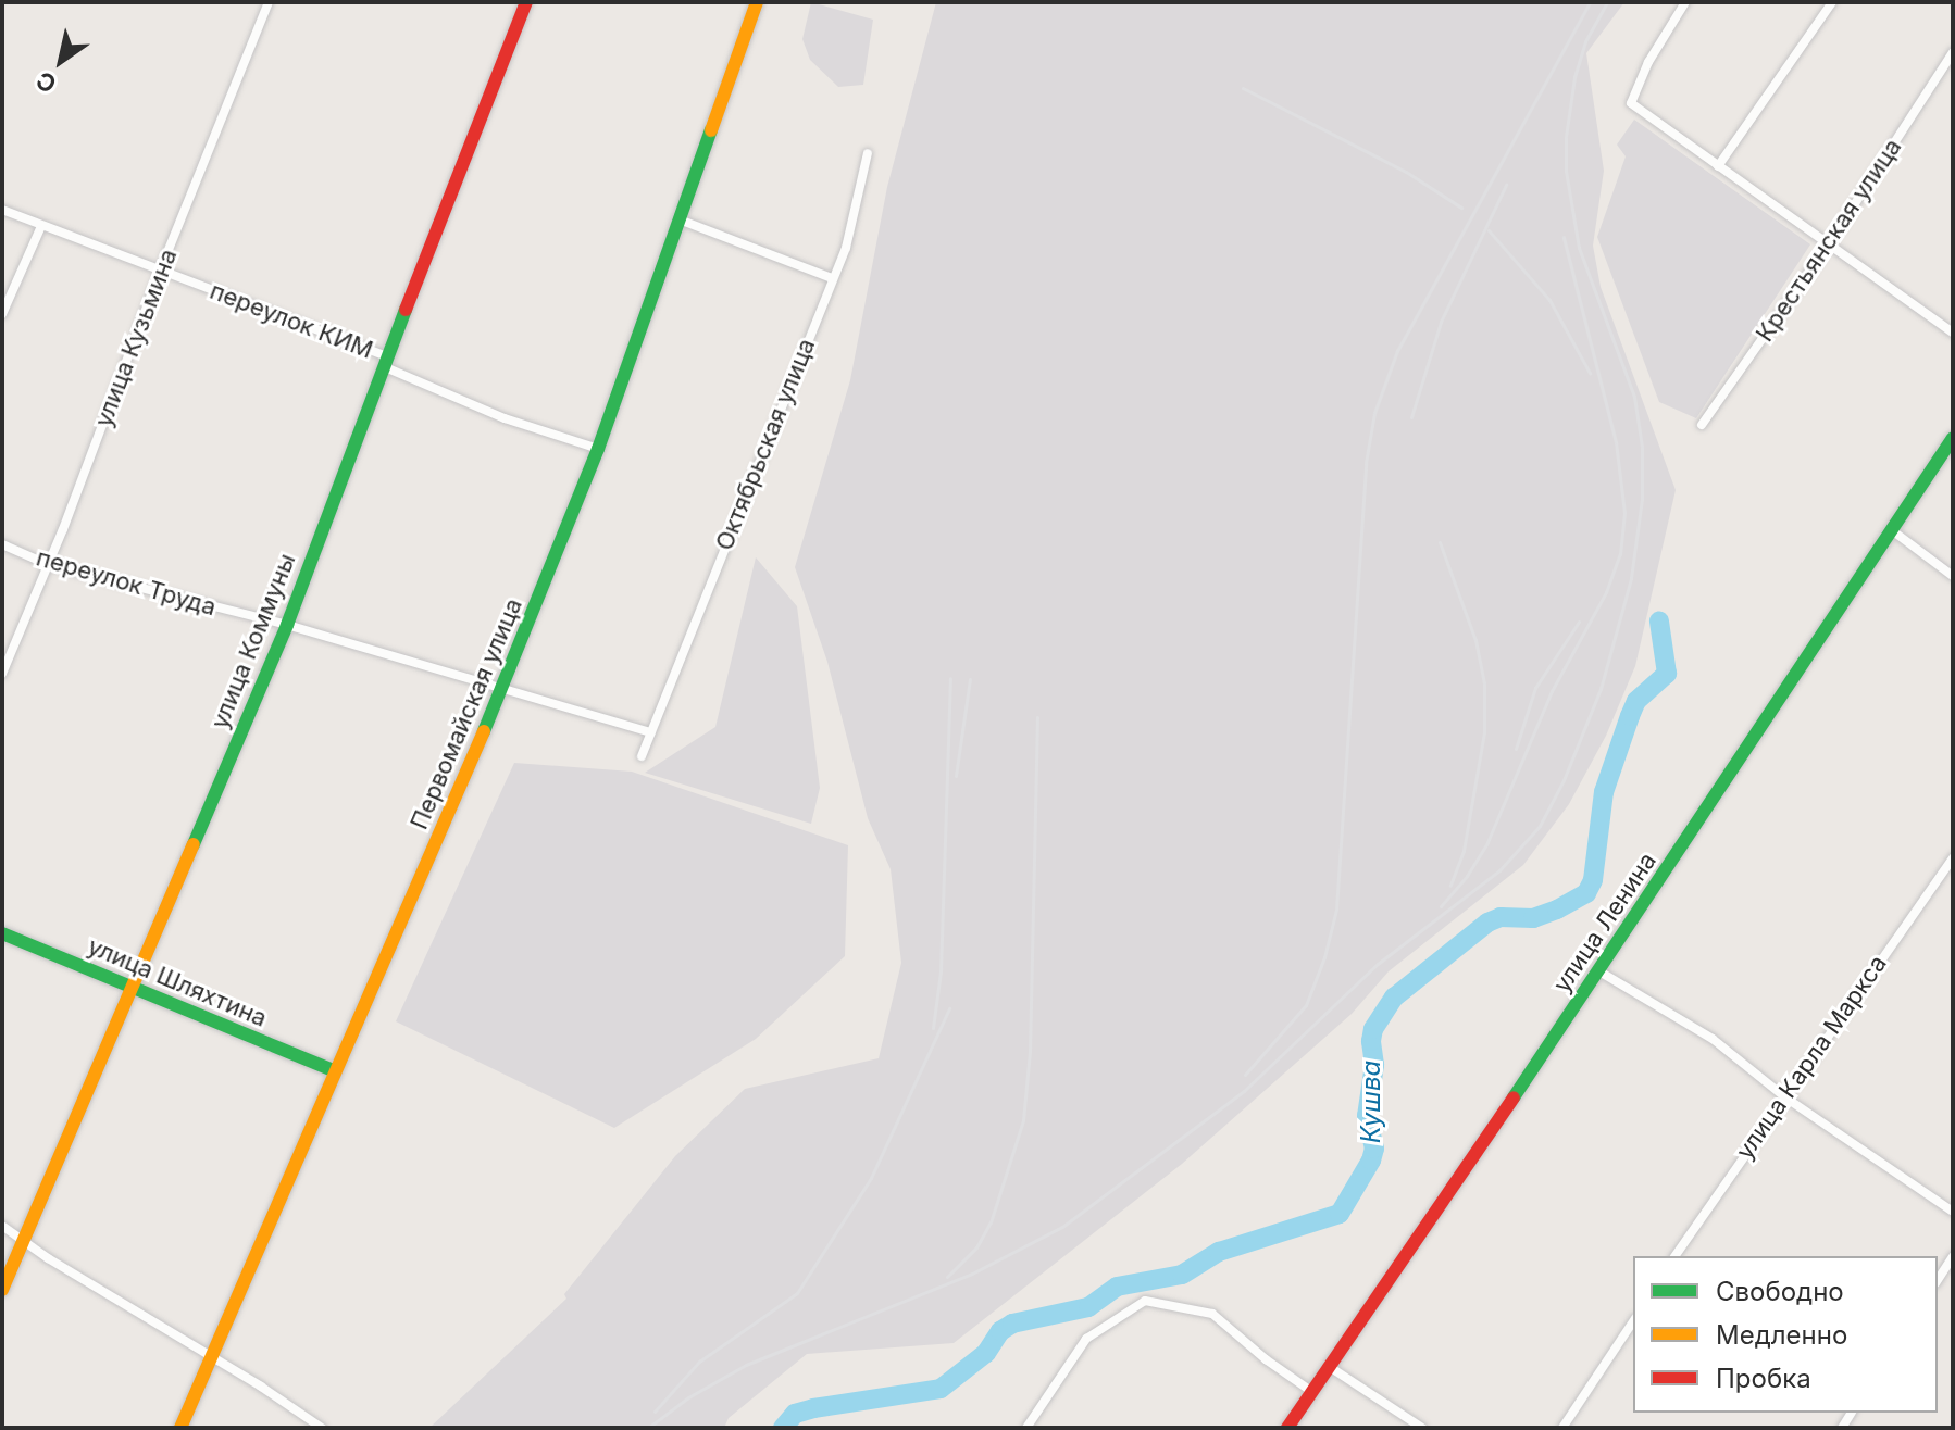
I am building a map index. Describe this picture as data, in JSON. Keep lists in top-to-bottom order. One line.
{"streets":{"main road":["улица Коммуны","Первомайская улица","улица Ленина","улица Шляхтина"],"street":["Крестьянская улица","переулок КИМ","улица Кузьмина","Октябрьская улица","переулок Труда","улица Карла Маркса"]},"crossings":[["переулок КИМ","улица Кузьмина"],["переулок КИМ","улица Коммуны"],["переулок КИМ","Первомайская улица"],["улица Кузьмина","переулок Труда"],["Октябрьская улица","переулок Труда"],["переулок Труда","улица Коммуны"],["переулок Труда","Первомайская улица"],["улица Коммуны","улица Шляхтина"],["Первомайская улица","улица Шляхтина"]],"water":["Кушва"],"legend":["Свободно","Медленно","Пробка"],"north":"bottom left"}
